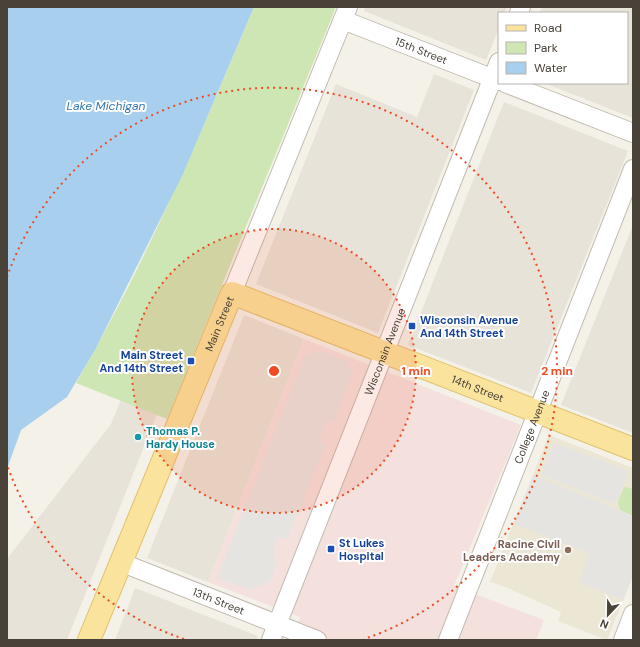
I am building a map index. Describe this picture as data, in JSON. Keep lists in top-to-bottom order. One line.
{"streets":{"main road":["Main Street","14th Street"],"street":["15th Street","Wisconsin Avenue","College Avenue","13th Street"]},"crossings":[["15th Street","Main Street"],["Main Street","14th Street"],["Main Street","13th Street"],["Wisconsin Avenue","14th Street"],["Wisconsin Avenue","13th Street"],["14th Street","College Avenue"]],"water":["Lake Michigan"],"places":{"transit":["Wisconsin Avenue And 14th Street","Main Street And 14th Street","St Lukes Hospital"],"other":["Thomas P. Hardy House","Racine Civil Leaders Academy"]},"legend":["Road","Park","Water"],"north":"bottom","rings":["1 min","2 min"]}
